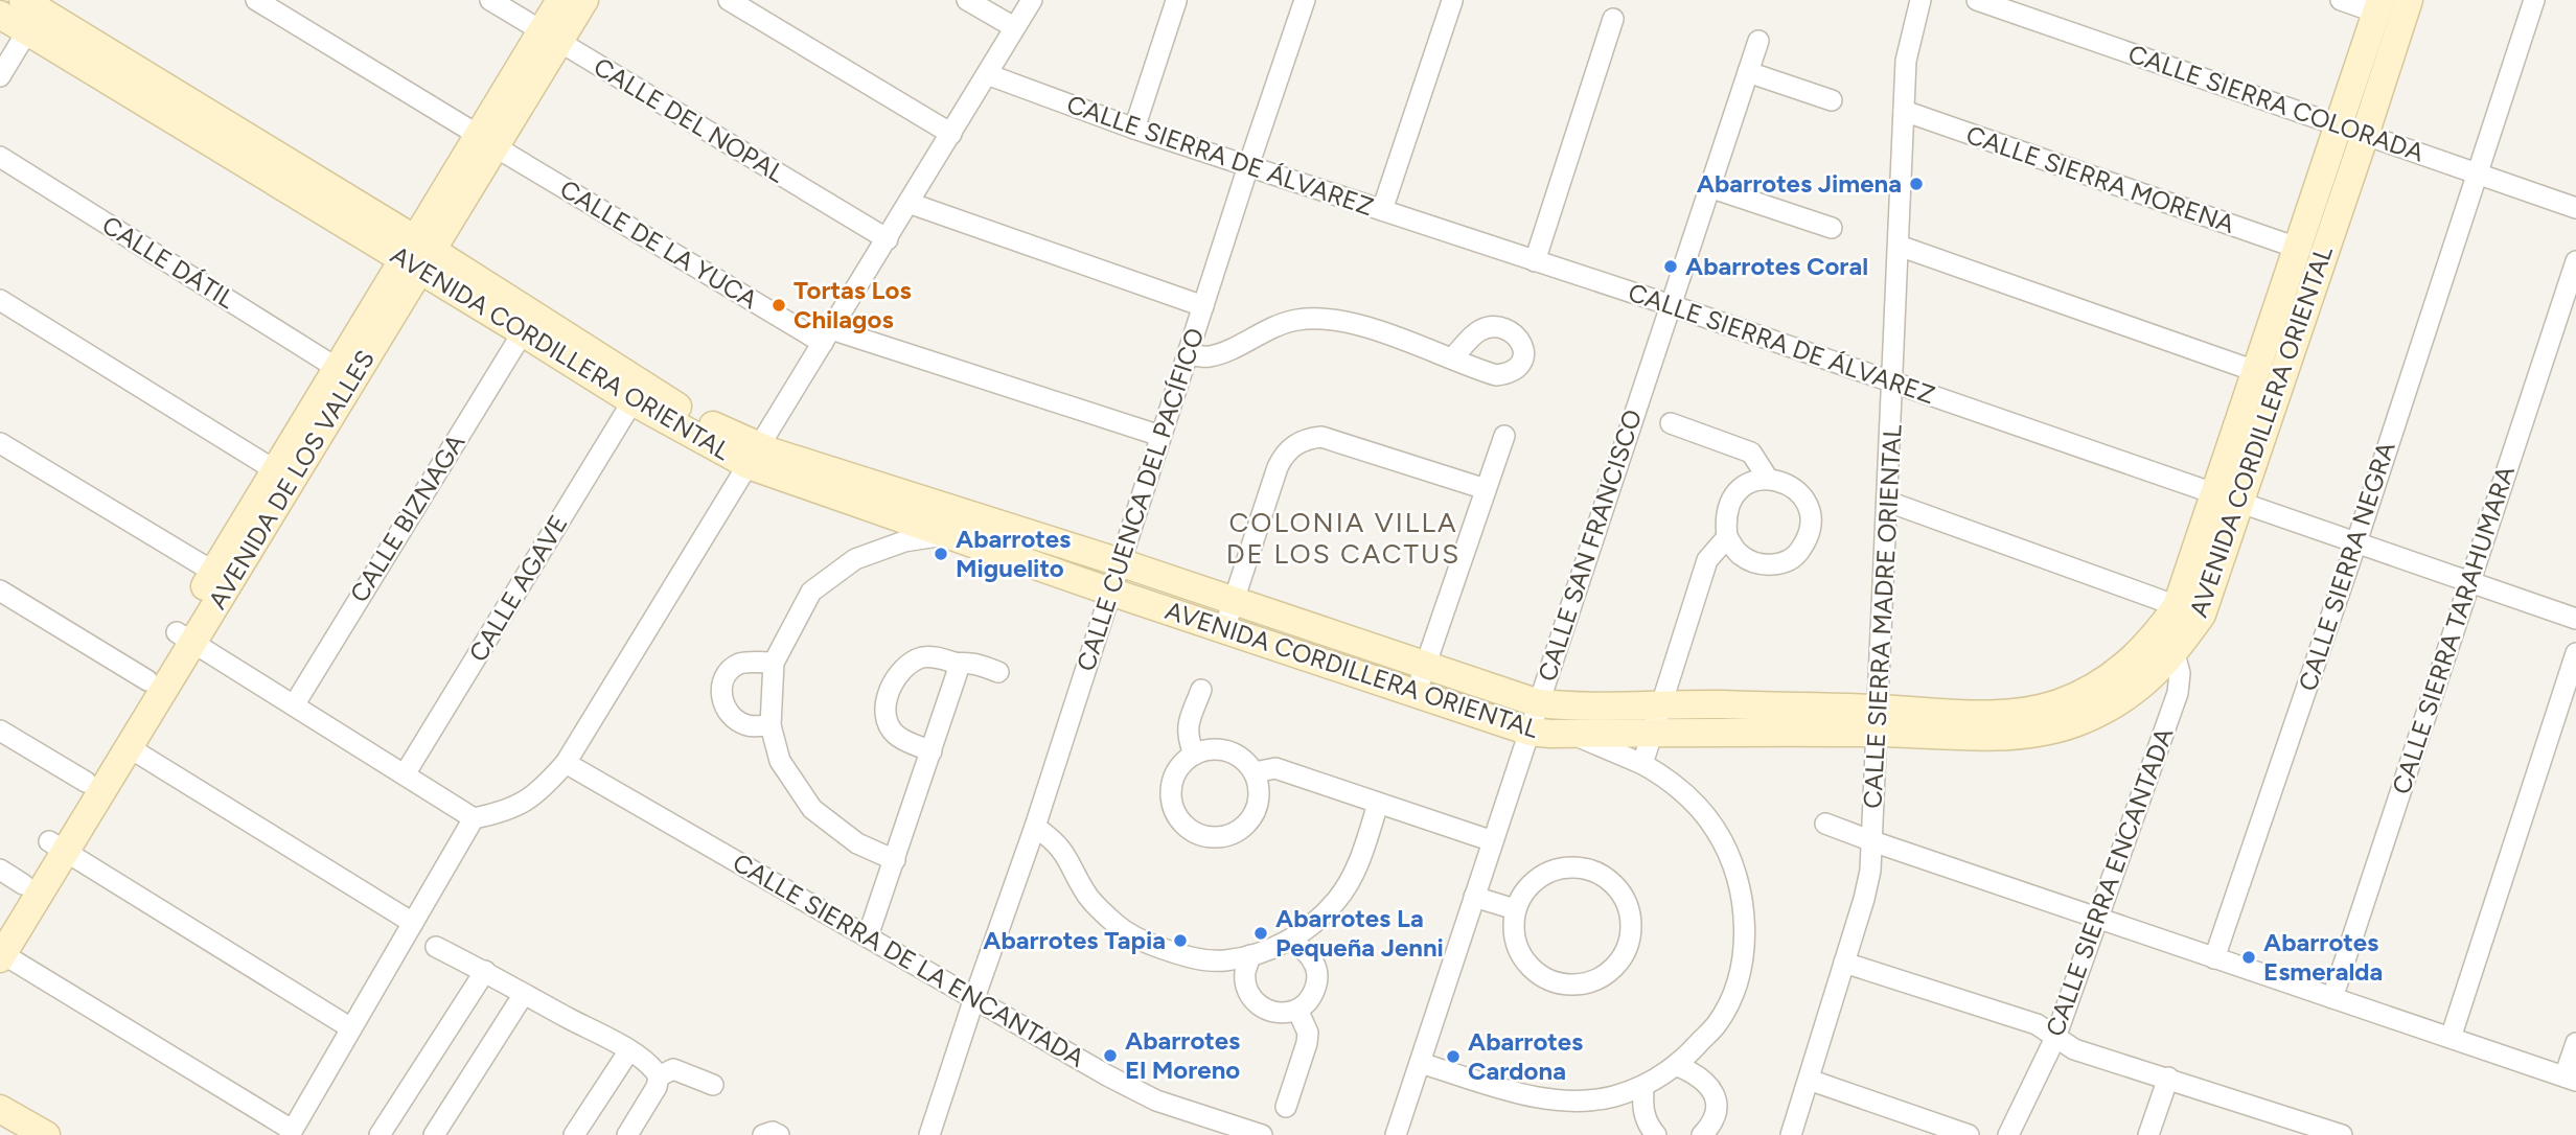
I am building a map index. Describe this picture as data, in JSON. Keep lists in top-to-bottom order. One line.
{"streets":{"street":["CALLE SIERRA COLORADA","CALLE DEL NOPAL","CALLE SIERRA DE ÁLVAREZ","CALLE SIERRA MORENA","CALLE DE LA YUCA","CALLE DÁTIL","AVENIDA CORDILLERA ORIENTAL","AVENIDA DE LOS VALLES","CALLE CUENCA DEL PACÍFICO","CALLE BIZNAGA","CALLE SAN FRANCISCO","CALLE SIERRA NEGRA","CALLE AGAVE","CALLE SIERRA MADRE ORIENTAL","CALLE SIERRA TARAHUMARA","CALLE SIERRA ENCANTADA","CALLE SIERRA DE LA ENCANTADA"]},"crossings":[["CALLE SIERRA COLORADA","AVENIDA CORDILLERA ORIENTAL"],["CALLE SIERRA COLORADA","CALLE SIERRA NEGRA"],["CALLE DEL NOPAL","AVENIDA DE LOS VALLES"],["CALLE SIERRA DE ÁLVAREZ","AVENIDA CORDILLERA ORIENTAL"],["CALLE SIERRA DE ÁLVAREZ","CALLE CUENCA DEL PACÍFICO"],["CALLE SIERRA DE ÁLVAREZ","CALLE SAN FRANCISCO"],["CALLE SIERRA DE ÁLVAREZ","CALLE SIERRA NEGRA"],["CALLE SIERRA DE ÁLVAREZ","CALLE SIERRA MADRE ORIENTAL"],["CALLE SIERRA DE ÁLVAREZ","CALLE SIERRA TARAHUMARA"],["CALLE SIERRA MORENA","AVENIDA CORDILLERA ORIENTAL"],["CALLE SIERRA MORENA","CALLE SIERRA MADRE ORIENTAL"],["CALLE DE LA YUCA","AVENIDA DE LOS VALLES"],["CALLE DE LA YUCA","CALLE CUENCA DEL PACÍFICO"],["CALLE DÁTIL","AVENIDA DE LOS VALLES"],["AVENIDA CORDILLERA ORIENTAL","AVENIDA DE LOS VALLES"],["AVENIDA CORDILLERA ORIENTAL","CALLE CUENCA DEL PACÍFICO"],["AVENIDA CORDILLERA ORIENTAL","CALLE BIZNAGA"],["AVENIDA CORDILLERA ORIENTAL","CALLE SAN FRANCISCO"],["AVENIDA CORDILLERA ORIENTAL","CALLE AGAVE"],["AVENIDA CORDILLERA ORIENTAL","CALLE SIERRA MADRE ORIENTAL"],["AVENIDA CORDILLERA ORIENTAL","CALLE SIERRA ENCANTADA"],["CALLE CUENCA DEL PACÍFICO","CALLE SIERRA DE LA ENCANTADA"]],"districts":["COLONIA VILLA DE LOS CACTUS"],"places":["Abarrotes Jimena","Abarrotes Coral","Tortas Los Chilagos","Abarrotes Miguelito","Abarrotes La Pequeña Jenni","Abarrotes Tapia","Abarrotes Esmeralda","Abarrotes El Moreno","Abarrotes Cardona"]}
